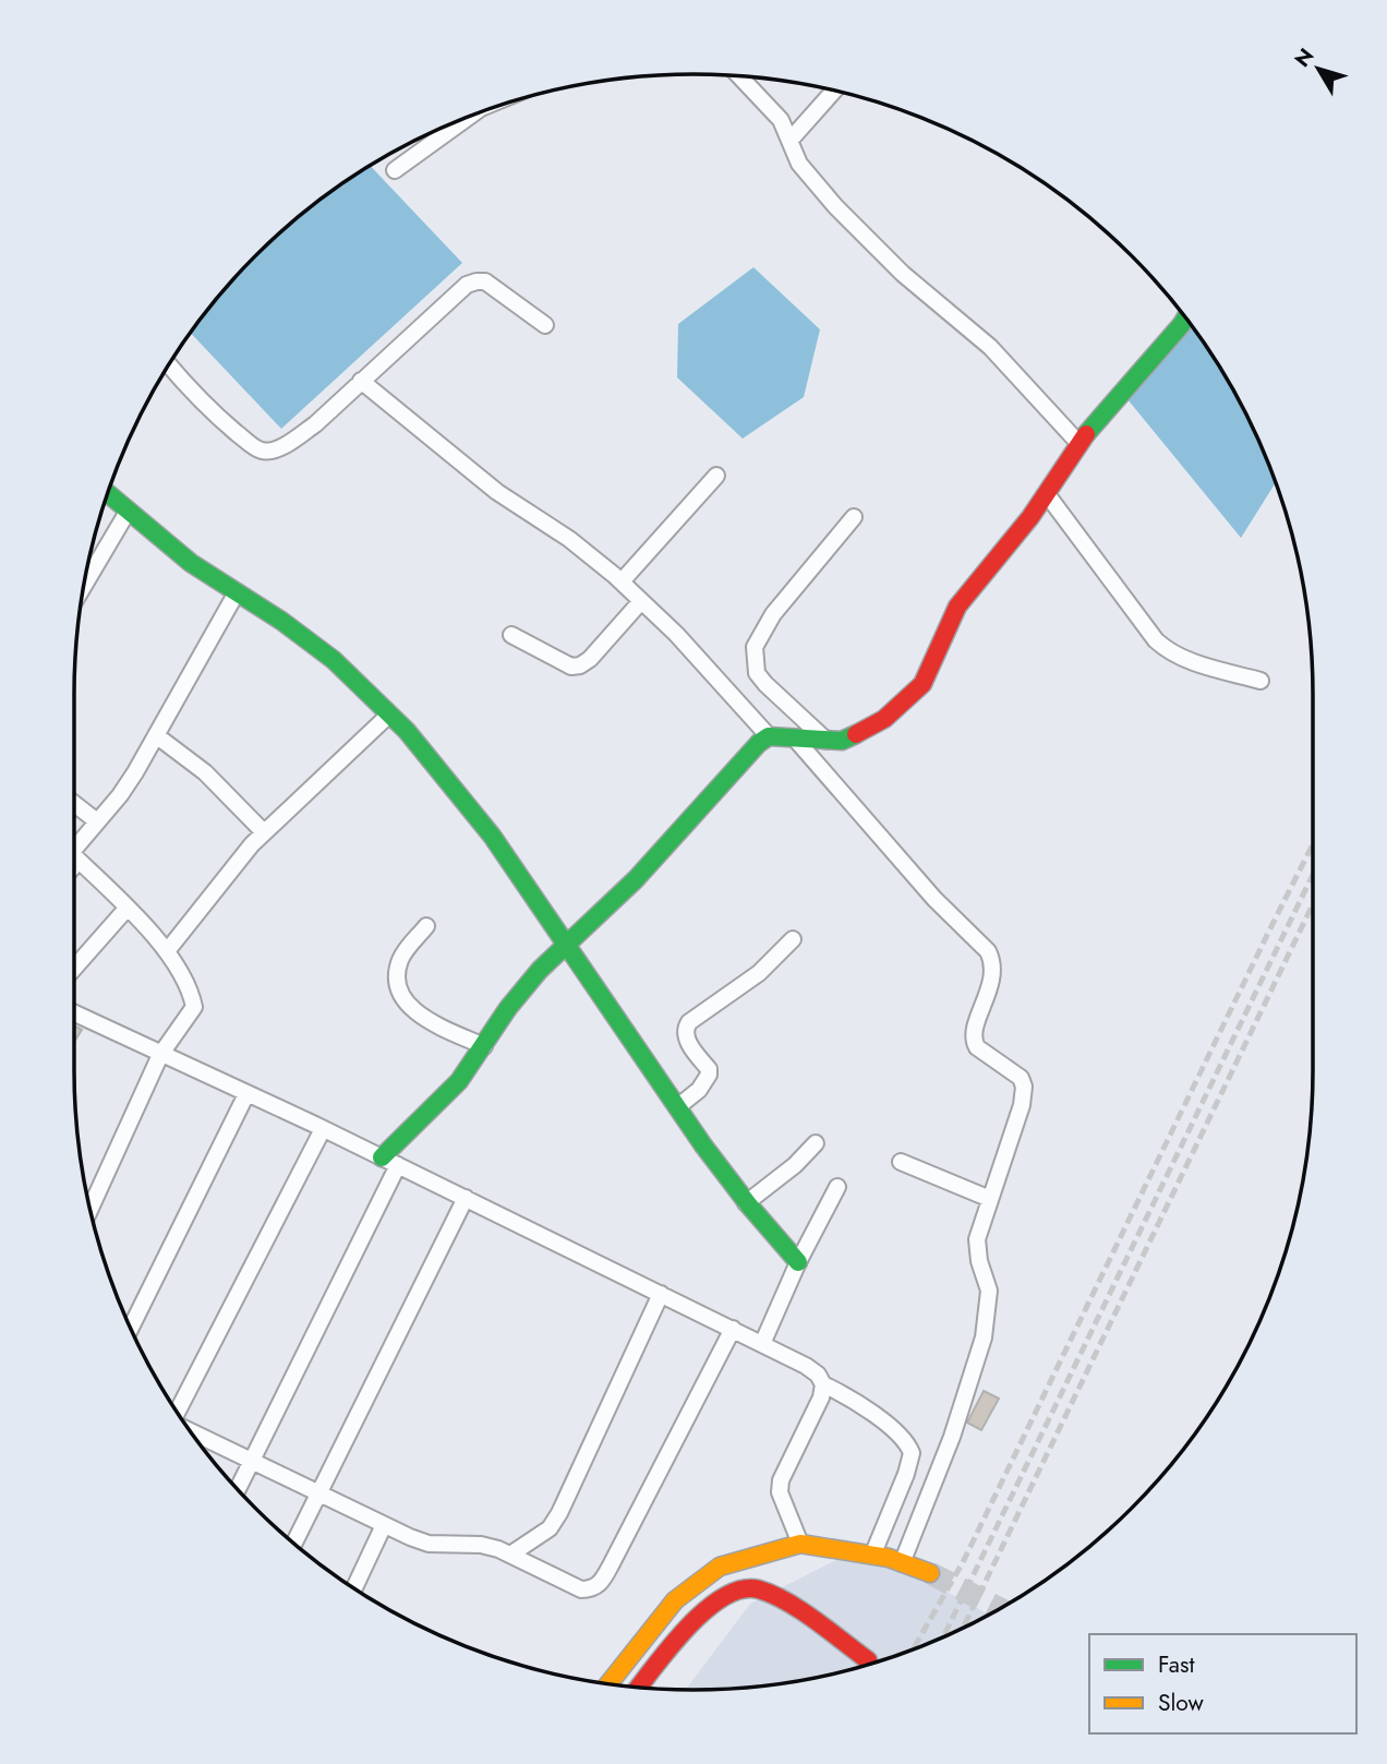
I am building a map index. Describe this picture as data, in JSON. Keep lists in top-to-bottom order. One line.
{"legend":["Fast","Slow"],"north":"top left"}
